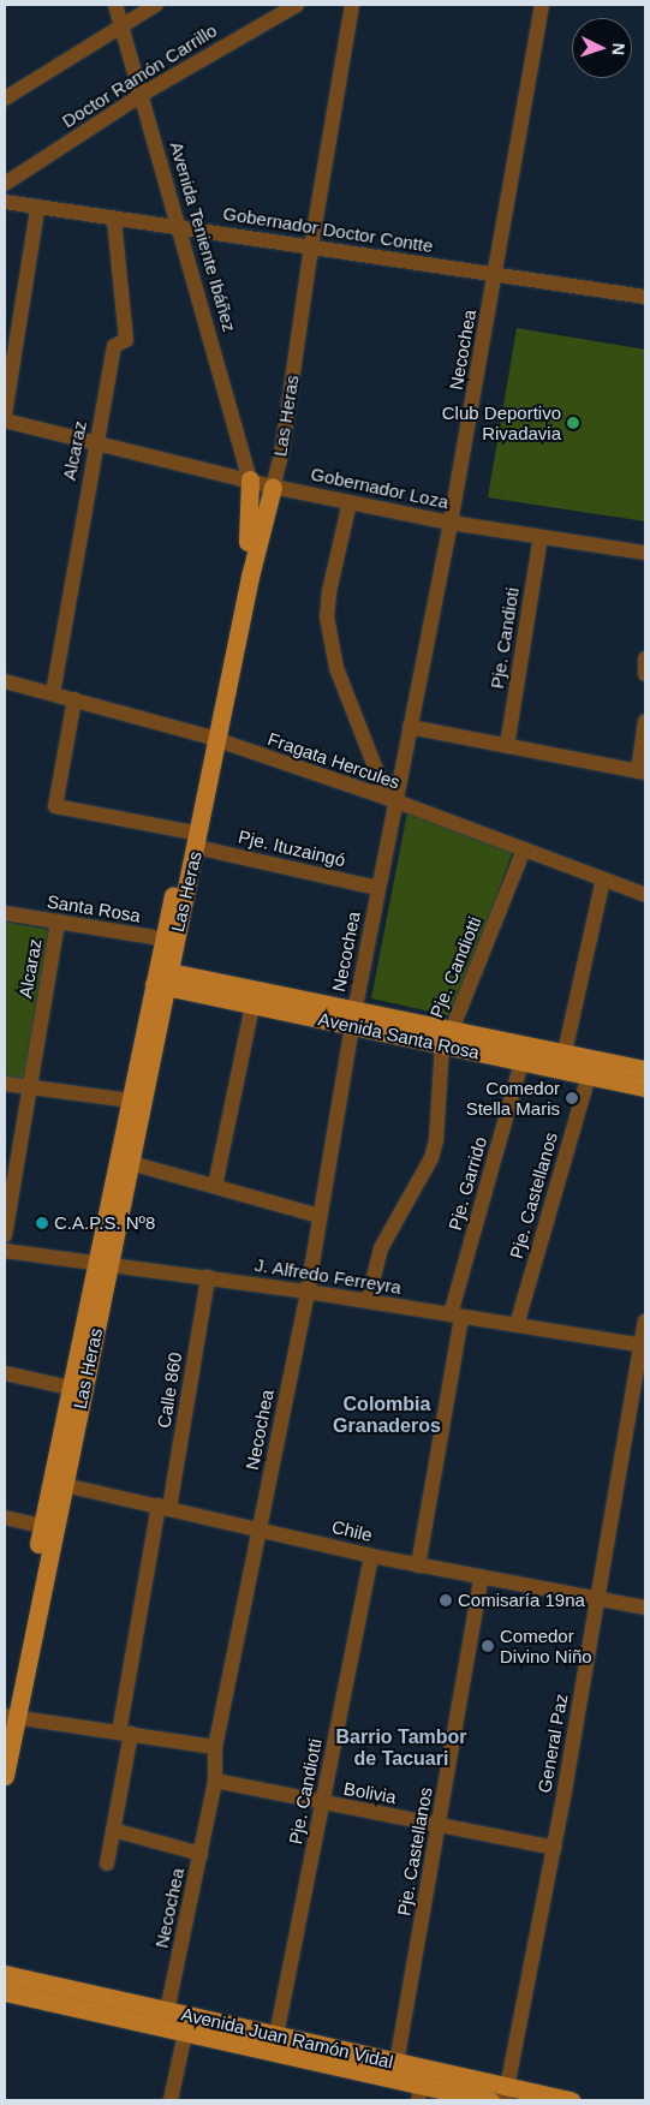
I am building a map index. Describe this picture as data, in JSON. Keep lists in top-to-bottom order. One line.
{"streets":{"main road":["Las Heras","Avenida Santa Rosa","Avenida Juan Ramón Vidal"],"street":["Doctor Ramón Carrillo","Gobernador Doctor Contte","Avenida Teniente Ibáñez","Necochea","Alcaraz","Gobernador Loza","Pje. Candioti","Fragata Hercules","Pje. Ituzaingó","Santa Rosa","Pje. Candiotti","Pje. Garrido","Pje. Castellanos","J. Alfredo Ferreyra","Calle 860","Chile","General Paz","Bolivia"]},"crossings":[["Doctor Ramón Carrillo","Avenida Teniente Ibáñez"],["Gobernador Doctor Contte","Avenida Teniente Ibáñez"],["Gobernador Doctor Contte","Necochea"],["Gobernador Doctor Contte","Las Heras"],["Gobernador Doctor Contte","Alcaraz"],["Avenida Teniente Ibáñez","Las Heras"],["Avenida Teniente Ibáñez","Gobernador Loza"],["Necochea","Gobernador Loza"],["Necochea","Fragata Hercules"],["Necochea","Pje. Ituzaingó"],["Necochea","Avenida Santa Rosa"],["Necochea","J. Alfredo Ferreyra"],["Necochea","Chile"],["Necochea","Bolivia"],["Necochea","Avenida Juan Ramón Vidal"],["Las Heras","Gobernador Loza"],["Las Heras","Fragata Hercules"],["Las Heras","Pje. Ituzaingó"],["Las Heras","Santa Rosa"],["Las Heras","Avenida Santa Rosa"],["Las Heras","J. Alfredo Ferreyra"],["Las Heras","Chile"],["Alcaraz","Gobernador Loza"],["Alcaraz","Fragata Hercules"],["Alcaraz","Santa Rosa"],["Gobernador Loza","Pje. Candioti"],["Fragata Hercules","Pje. Ituzaingó"],["Fragata Hercules","Pje. Candiotti"],["Pje. Candiotti","Avenida Santa Rosa"],["Pje. Candiotti","J. Alfredo Ferreyra"],["Pje. Candiotti","Chile"],["Pje. Candiotti","Bolivia"],["Pje. Candiotti","Avenida Juan Ramón Vidal"],["Avenida Santa Rosa","Pje. Garrido"],["Avenida Santa Rosa","Pje. Castellanos"],["Pje. Garrido","J. Alfredo Ferreyra"],["Pje. Garrido","Chile"],["Pje. Castellanos","J. Alfredo Ferreyra"],["Pje. Castellanos","Chile"],["Pje. Castellanos","Bolivia"],["Pje. Castellanos","Avenida Juan Ramón Vidal"],["J. Alfredo Ferreyra","Calle 860"],["J. Alfredo Ferreyra","General Paz"],["Calle 860","Chile"],["Chile","General Paz"],["General Paz","Bolivia"],["General Paz","Avenida Juan Ramón Vidal"]],"districts":["Colombia Granaderos","Barrio Tambor de Tacuari"],"places":["Club Deportivo Rivadavia","Comedor Stella Maris","C.A.P.S. Nº8","Comisaría 19na","Comedor Divino Niño"],"north":"right"}
